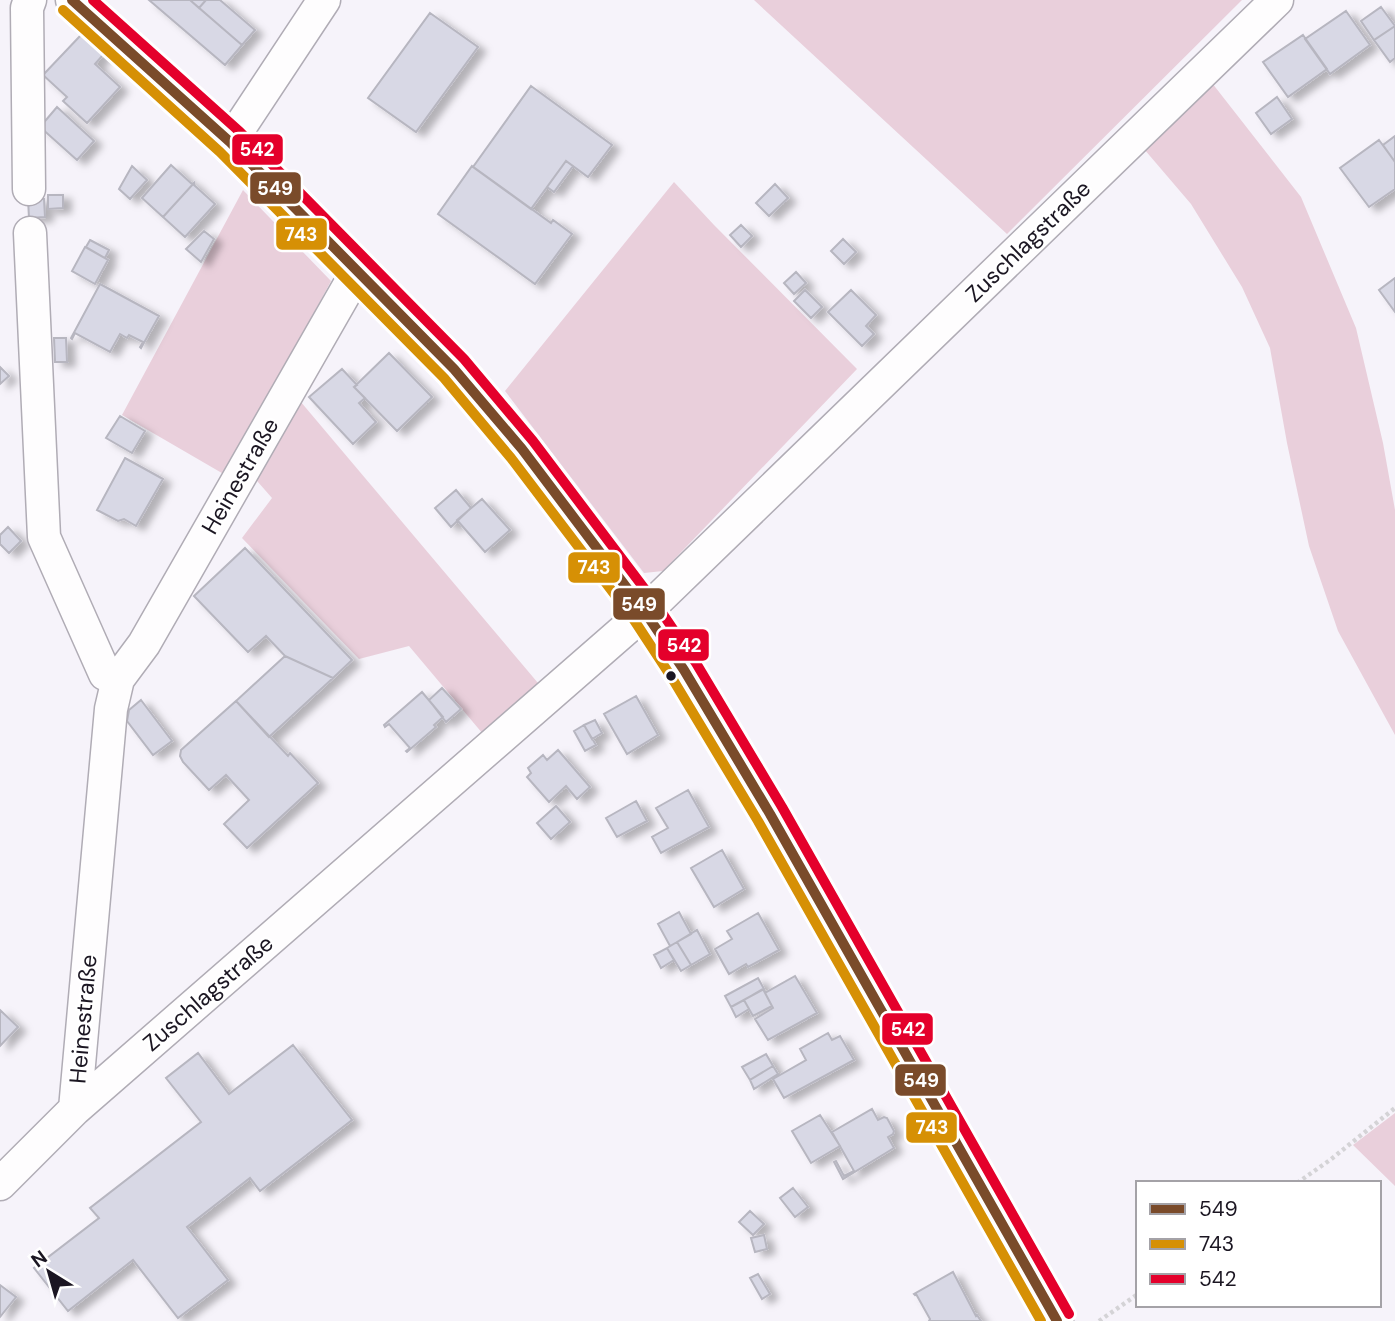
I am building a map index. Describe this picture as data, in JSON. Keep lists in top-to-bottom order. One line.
{"streets":{"street":["Zuschlagstraße","Heinestraße"]},"crossings":[["Zuschlagstraße","Heinestraße"]],"lines":["transit line 549","transit line 542","transit line 743"],"legend":["549","743","542"],"north":"top left"}
